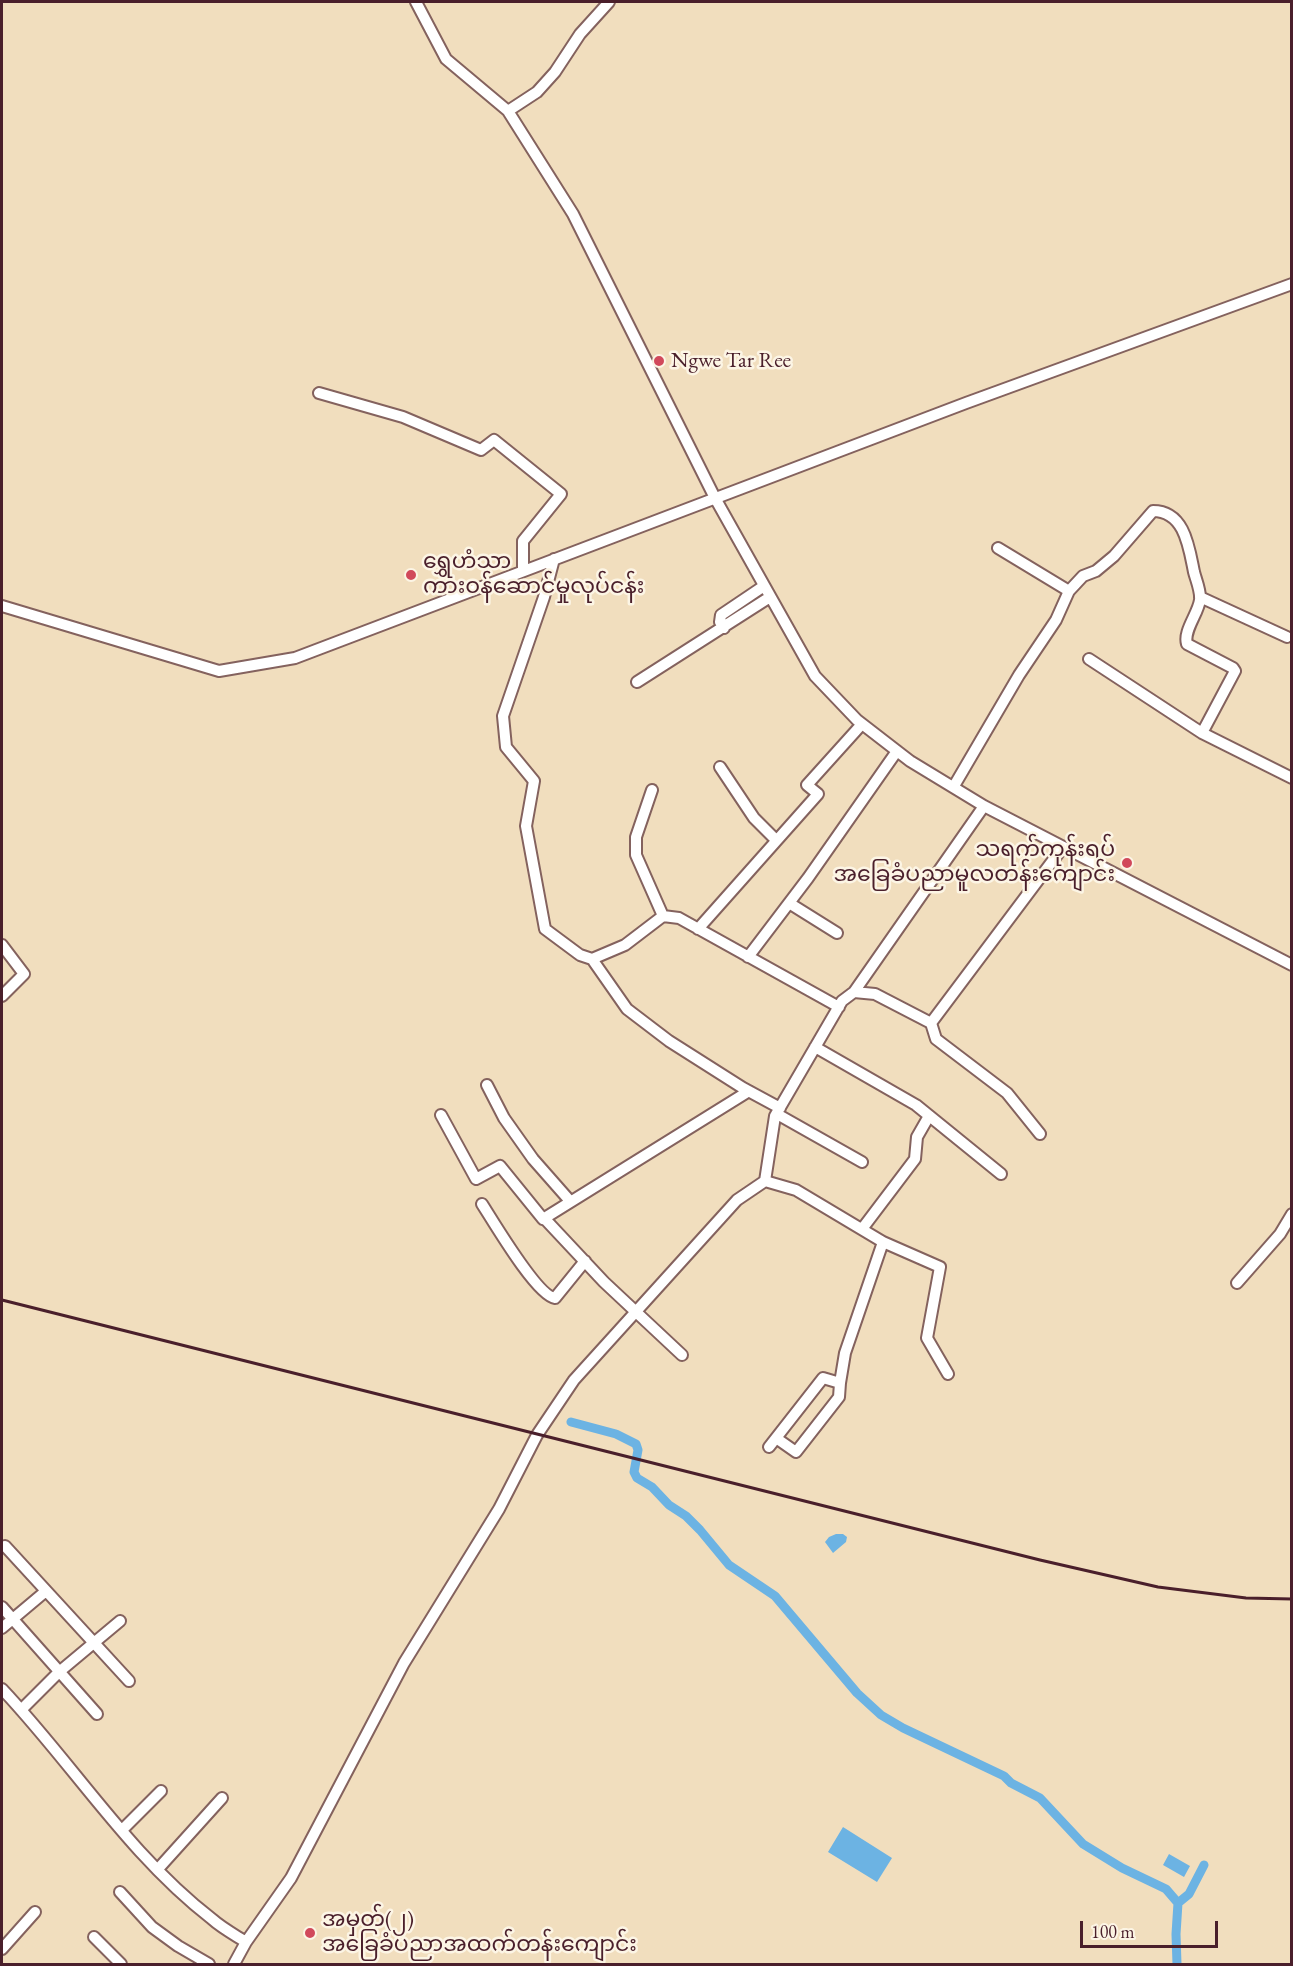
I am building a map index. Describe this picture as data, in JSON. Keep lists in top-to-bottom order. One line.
{"places":["Ngwe Tar Ree","ရွှေဟံသာ ကားဝန်ဆောင်မှုလုပ်ငန်း","သရက်ကုန်းရပ် အခြေခံပညာမူလတန်းကျောင်း","အမှတ်(၂) အခြေခံပညာအထက်တန်းကျောင်း"],"scale_bar":"100 m"}
